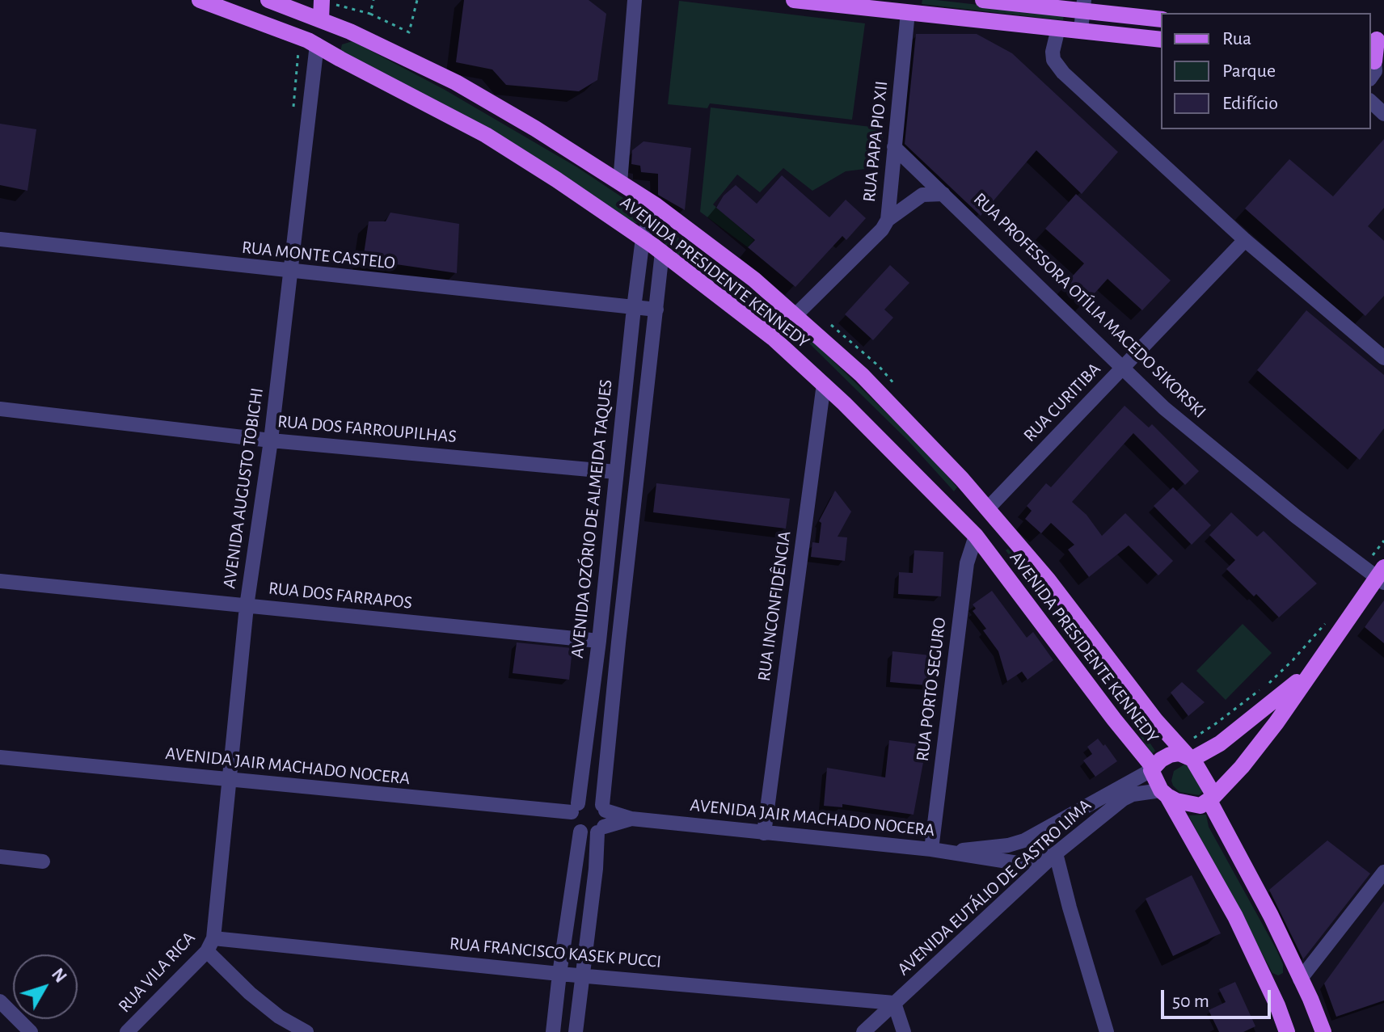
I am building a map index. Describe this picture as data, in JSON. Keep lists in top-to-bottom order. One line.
{"streets":{"main road":["AVENIDA PRESIDENTE KENNEDY"],"street":["RUA PAPA PIO XII","RUA MONTE CASTELO","RUA PROFESSORA OTÍLIA MACEDO SIKORSKI","RUA CURITIBA","RUA DOS FARROUPILHAS","AVENIDA AUGUSTO TOBICHI","AVENIDA OZÓRIO DE ALMEIDA TAQUES","RUA DOS FARRAPOS","RUA INCONFIDÊNCIA","RUA PORTO SEGURO","AVENIDA JAIR MACHADO NOCERA","AVENIDA EUTÁLIO DE CASTRO LIMA","RUA FRANCISCO KASEK PUCCI","RUA VILA RICA"]},"crossings":[["RUA PAPA PIO XII","AVENIDA PRESIDENTE KENNEDY"],["RUA PAPA PIO XII","RUA PROFESSORA OTÍLIA MACEDO SIKORSKI"],["RUA MONTE CASTELO","AVENIDA AUGUSTO TOBICHI"],["RUA MONTE CASTELO","AVENIDA OZÓRIO DE ALMEIDA TAQUES"],["AVENIDA PRESIDENTE KENNEDY","RUA CURITIBA"],["AVENIDA PRESIDENTE KENNEDY","AVENIDA AUGUSTO TOBICHI"],["AVENIDA PRESIDENTE KENNEDY","AVENIDA OZÓRIO DE ALMEIDA TAQUES"],["AVENIDA PRESIDENTE KENNEDY","RUA INCONFIDÊNCIA"],["AVENIDA PRESIDENTE KENNEDY","RUA PORTO SEGURO"],["AVENIDA PRESIDENTE KENNEDY","AVENIDA EUTÁLIO DE CASTRO LIMA"],["RUA PROFESSORA OTÍLIA MACEDO SIKORSKI","RUA CURITIBA"],["RUA DOS FARROUPILHAS","AVENIDA AUGUSTO TOBICHI"],["RUA DOS FARROUPILHAS","AVENIDA OZÓRIO DE ALMEIDA TAQUES"],["AVENIDA AUGUSTO TOBICHI","RUA DOS FARRAPOS"],["AVENIDA AUGUSTO TOBICHI","AVENIDA JAIR MACHADO NOCERA"],["AVENIDA AUGUSTO TOBICHI","RUA FRANCISCO KASEK PUCCI"],["AVENIDA AUGUSTO TOBICHI","RUA VILA RICA"],["AVENIDA OZÓRIO DE ALMEIDA TAQUES","RUA DOS FARRAPOS"],["AVENIDA OZÓRIO DE ALMEIDA TAQUES","AVENIDA JAIR MACHADO NOCERA"],["RUA INCONFIDÊNCIA","AVENIDA JAIR MACHADO NOCERA"],["RUA PORTO SEGURO","AVENIDA JAIR MACHADO NOCERA"],["AVENIDA JAIR MACHADO NOCERA","AVENIDA EUTÁLIO DE CASTRO LIMA"],["AVENIDA EUTÁLIO DE CASTRO LIMA","RUA FRANCISCO KASEK PUCCI"],["RUA FRANCISCO KASEK PUCCI","RUA VILA RICA"]],"legend":["Rua","Parque","Edifício"],"scale_bar":"50 m","north":"top right"}
